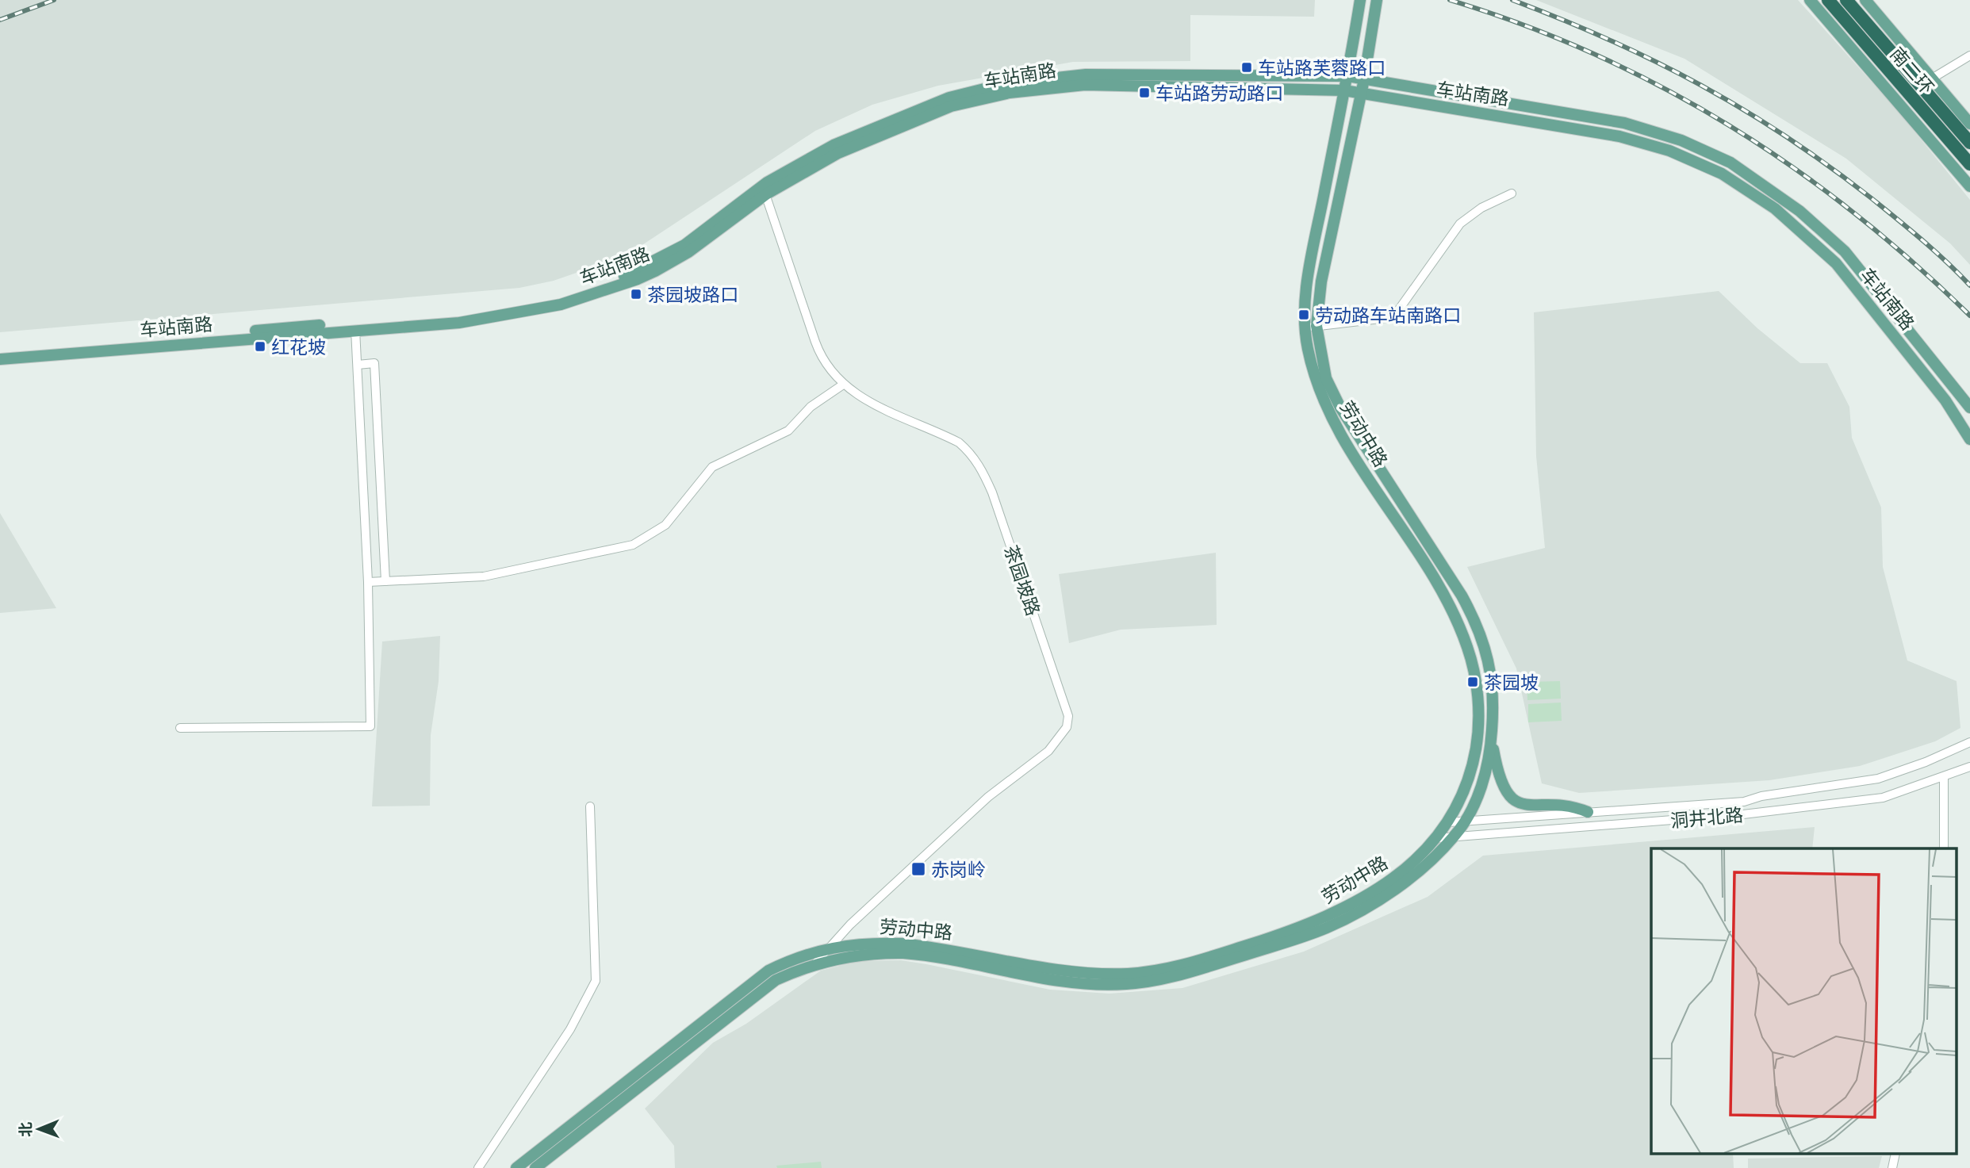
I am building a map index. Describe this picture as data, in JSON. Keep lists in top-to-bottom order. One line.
{"streets":{"highway":["南二环"],"main road":["车站南路","劳动中路"],"street":["茶园坡路","洞井北路"]},"crossings":[["车站南路","劳动中路"],["车站南路","茶园坡路"],["劳动中路","茶园坡路"],["劳动中路","洞井北路"]],"places":{"transit":["车站路芙蓉路口","车站路劳动路口","茶园坡路口","劳动路车站南路口","红花坡","茶园坡","赤岗岭"]},"north":"left"}
